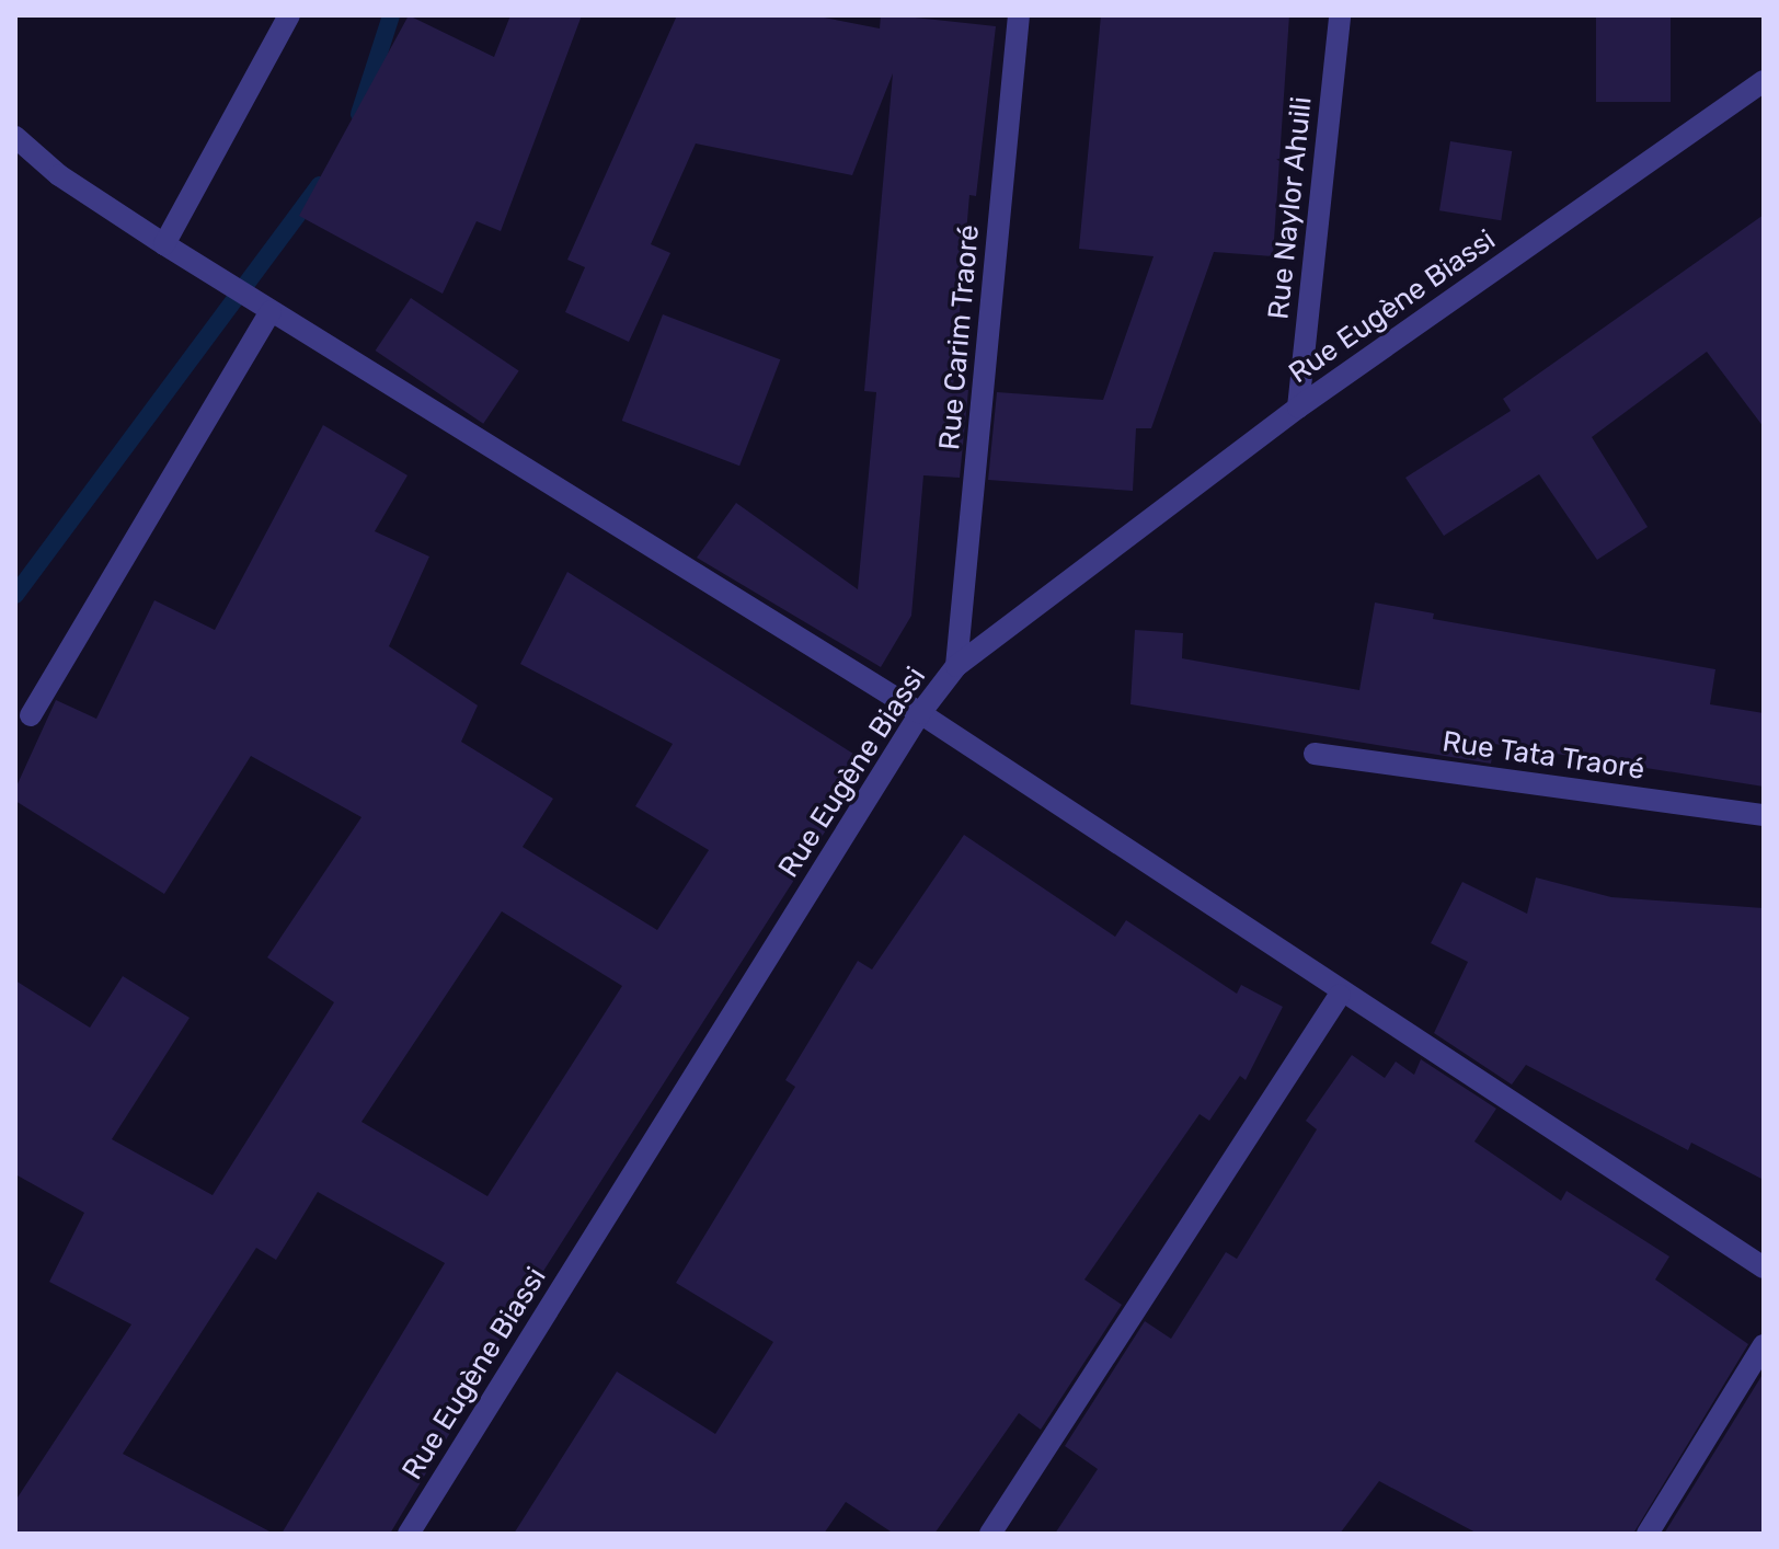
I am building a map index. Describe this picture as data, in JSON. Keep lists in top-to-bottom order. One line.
{"streets":{"street":["Rue Naylor Ahuili","Rue Eugène Biassi","Rue Carim Traoré","Rue Tata Traoré"]},"crossings":[["Rue Naylor Ahuili","Rue Eugène Biassi"],["Rue Eugène Biassi","Rue Carim Traoré"]]}
